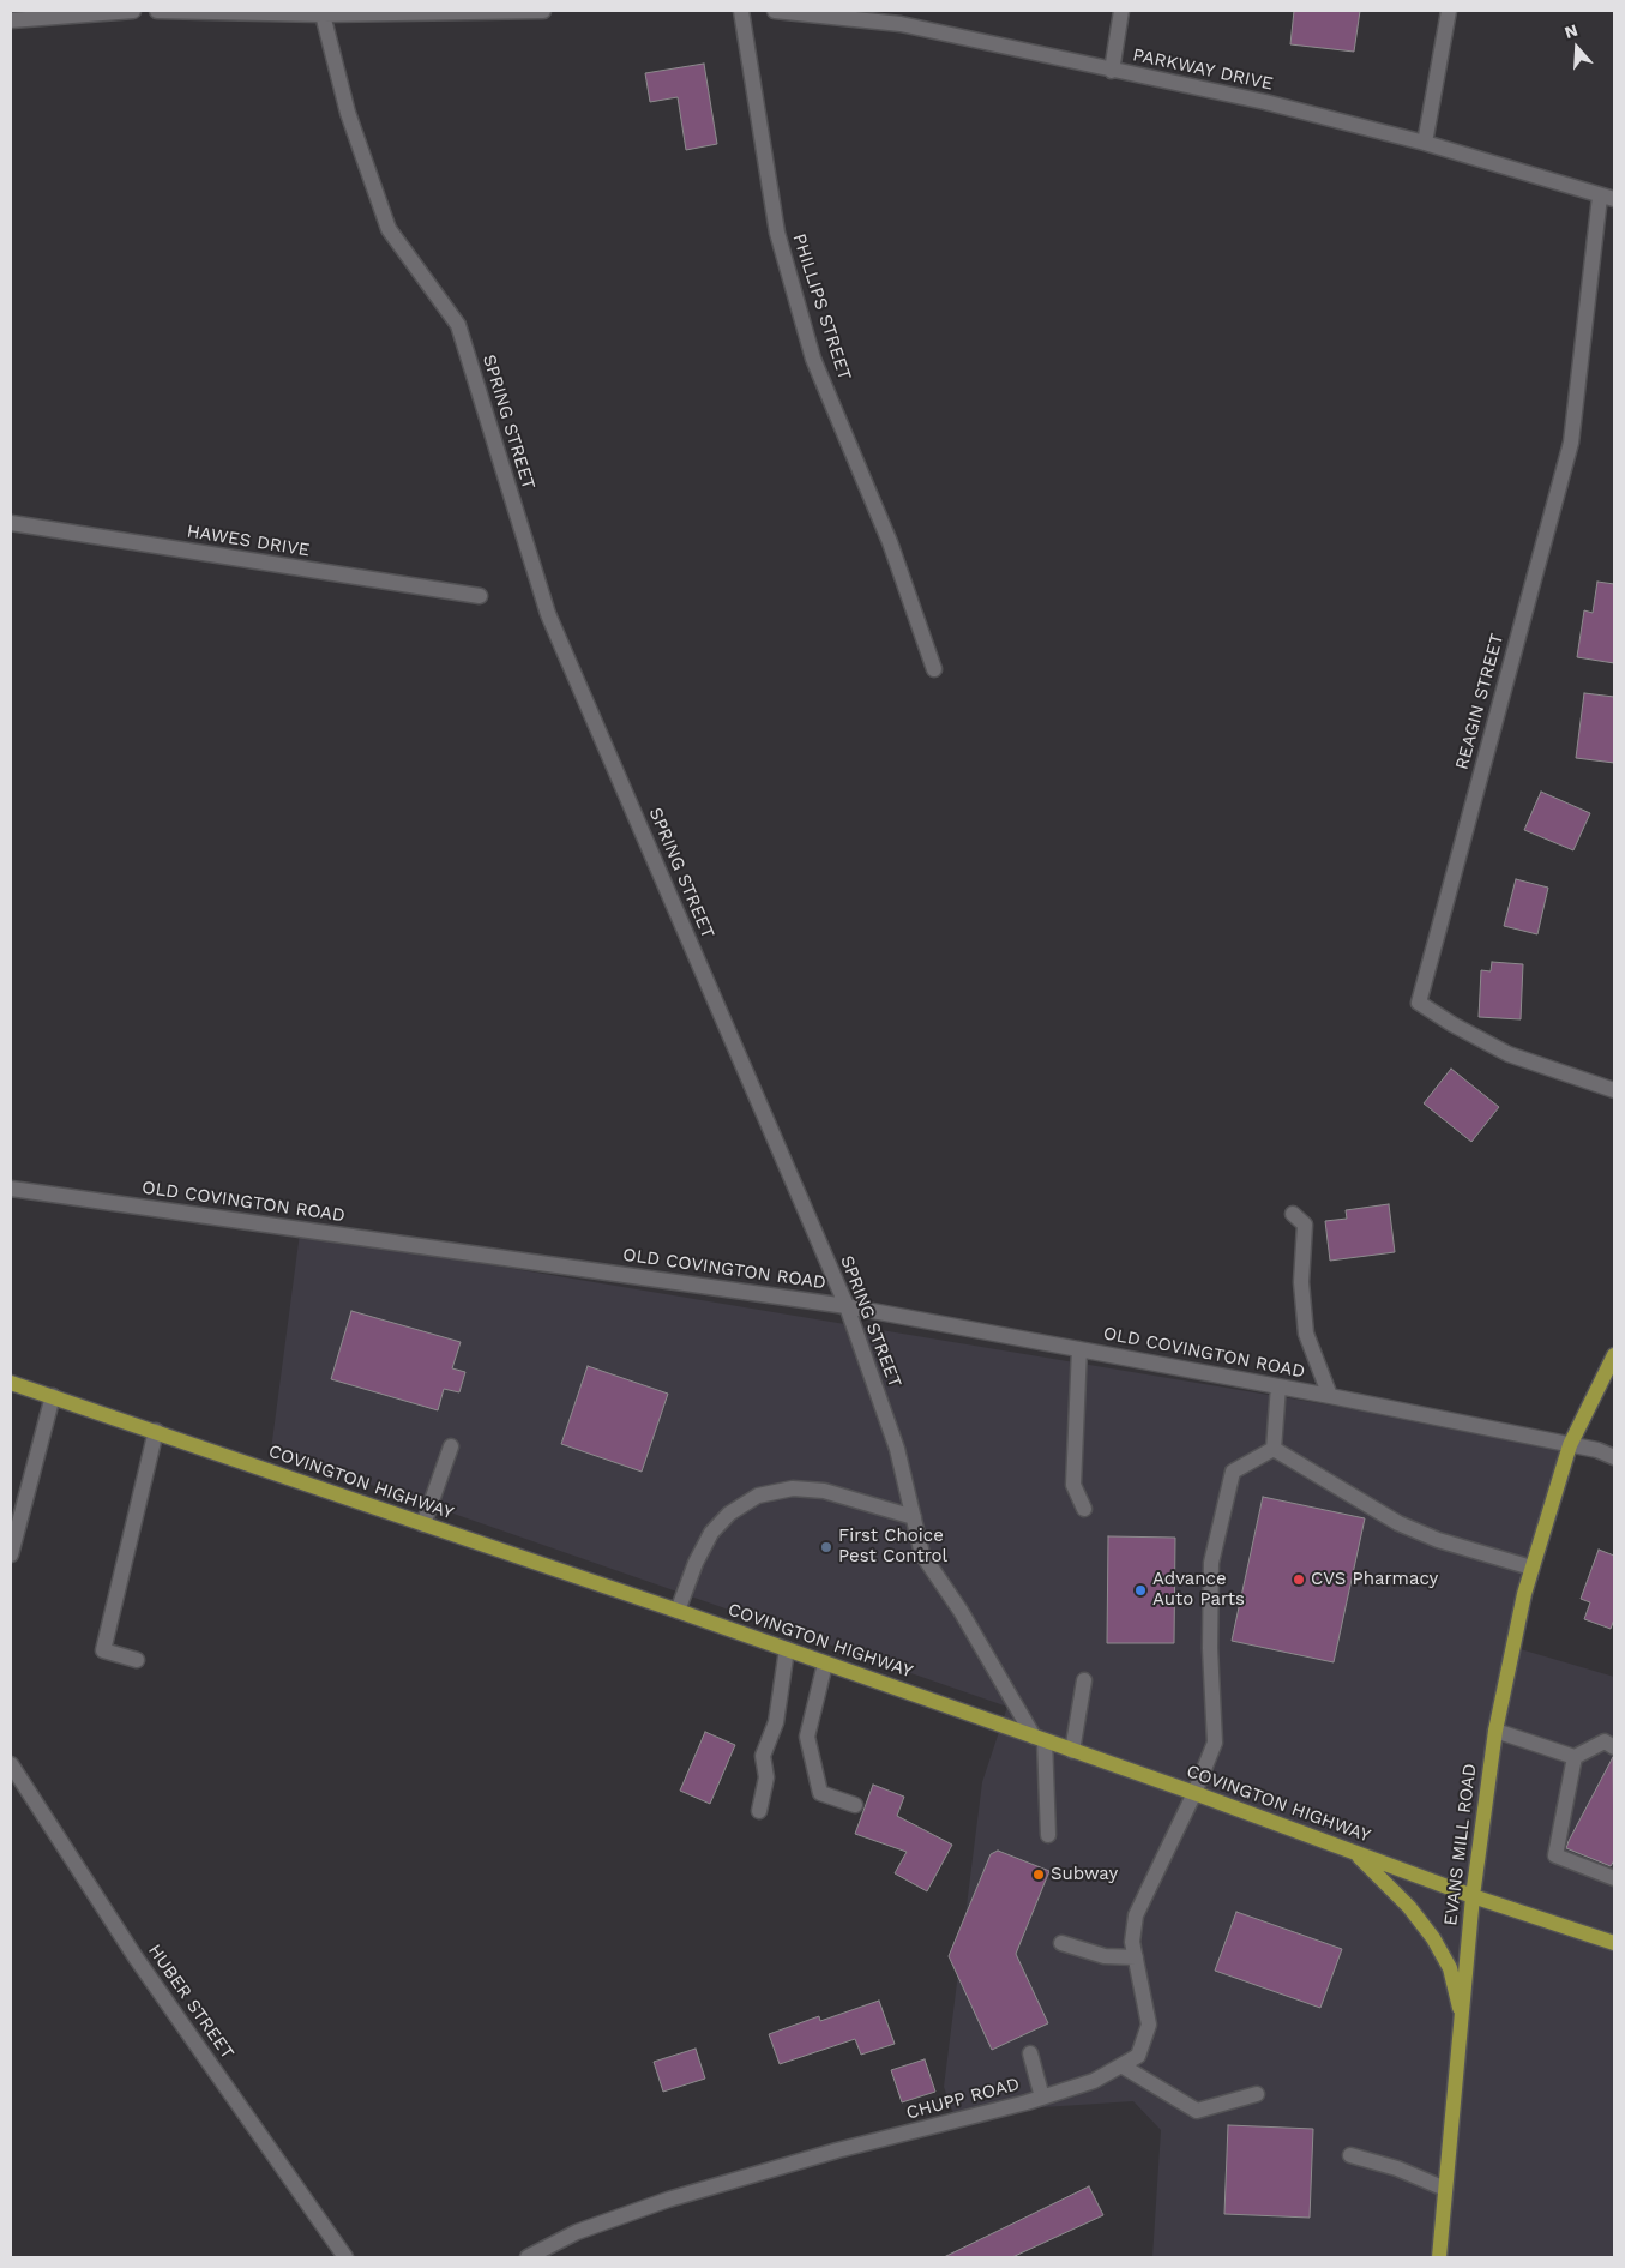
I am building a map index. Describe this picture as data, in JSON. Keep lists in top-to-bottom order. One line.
{"streets":{"main road":["COVINGTON HIGHWAY","EVANS MILL ROAD"],"street":["PARKWAY DRIVE","PHILLIPS STREET","SPRING STREET","HAWES DRIVE","REAGIN STREET","OLD COVINGTON ROAD","HUBER STREET","CHUPP ROAD"]},"crossings":[["PARKWAY DRIVE","REAGIN STREET"],["SPRING STREET","OLD COVINGTON ROAD"],["SPRING STREET","COVINGTON HIGHWAY"],["OLD COVINGTON ROAD","EVANS MILL ROAD"],["COVINGTON HIGHWAY","EVANS MILL ROAD"],["COVINGTON HIGHWAY","CHUPP ROAD"]],"places":["First Choice Pest Control","CVS Pharmacy","Advance Auto Parts","Subway"],"north":"top"}
